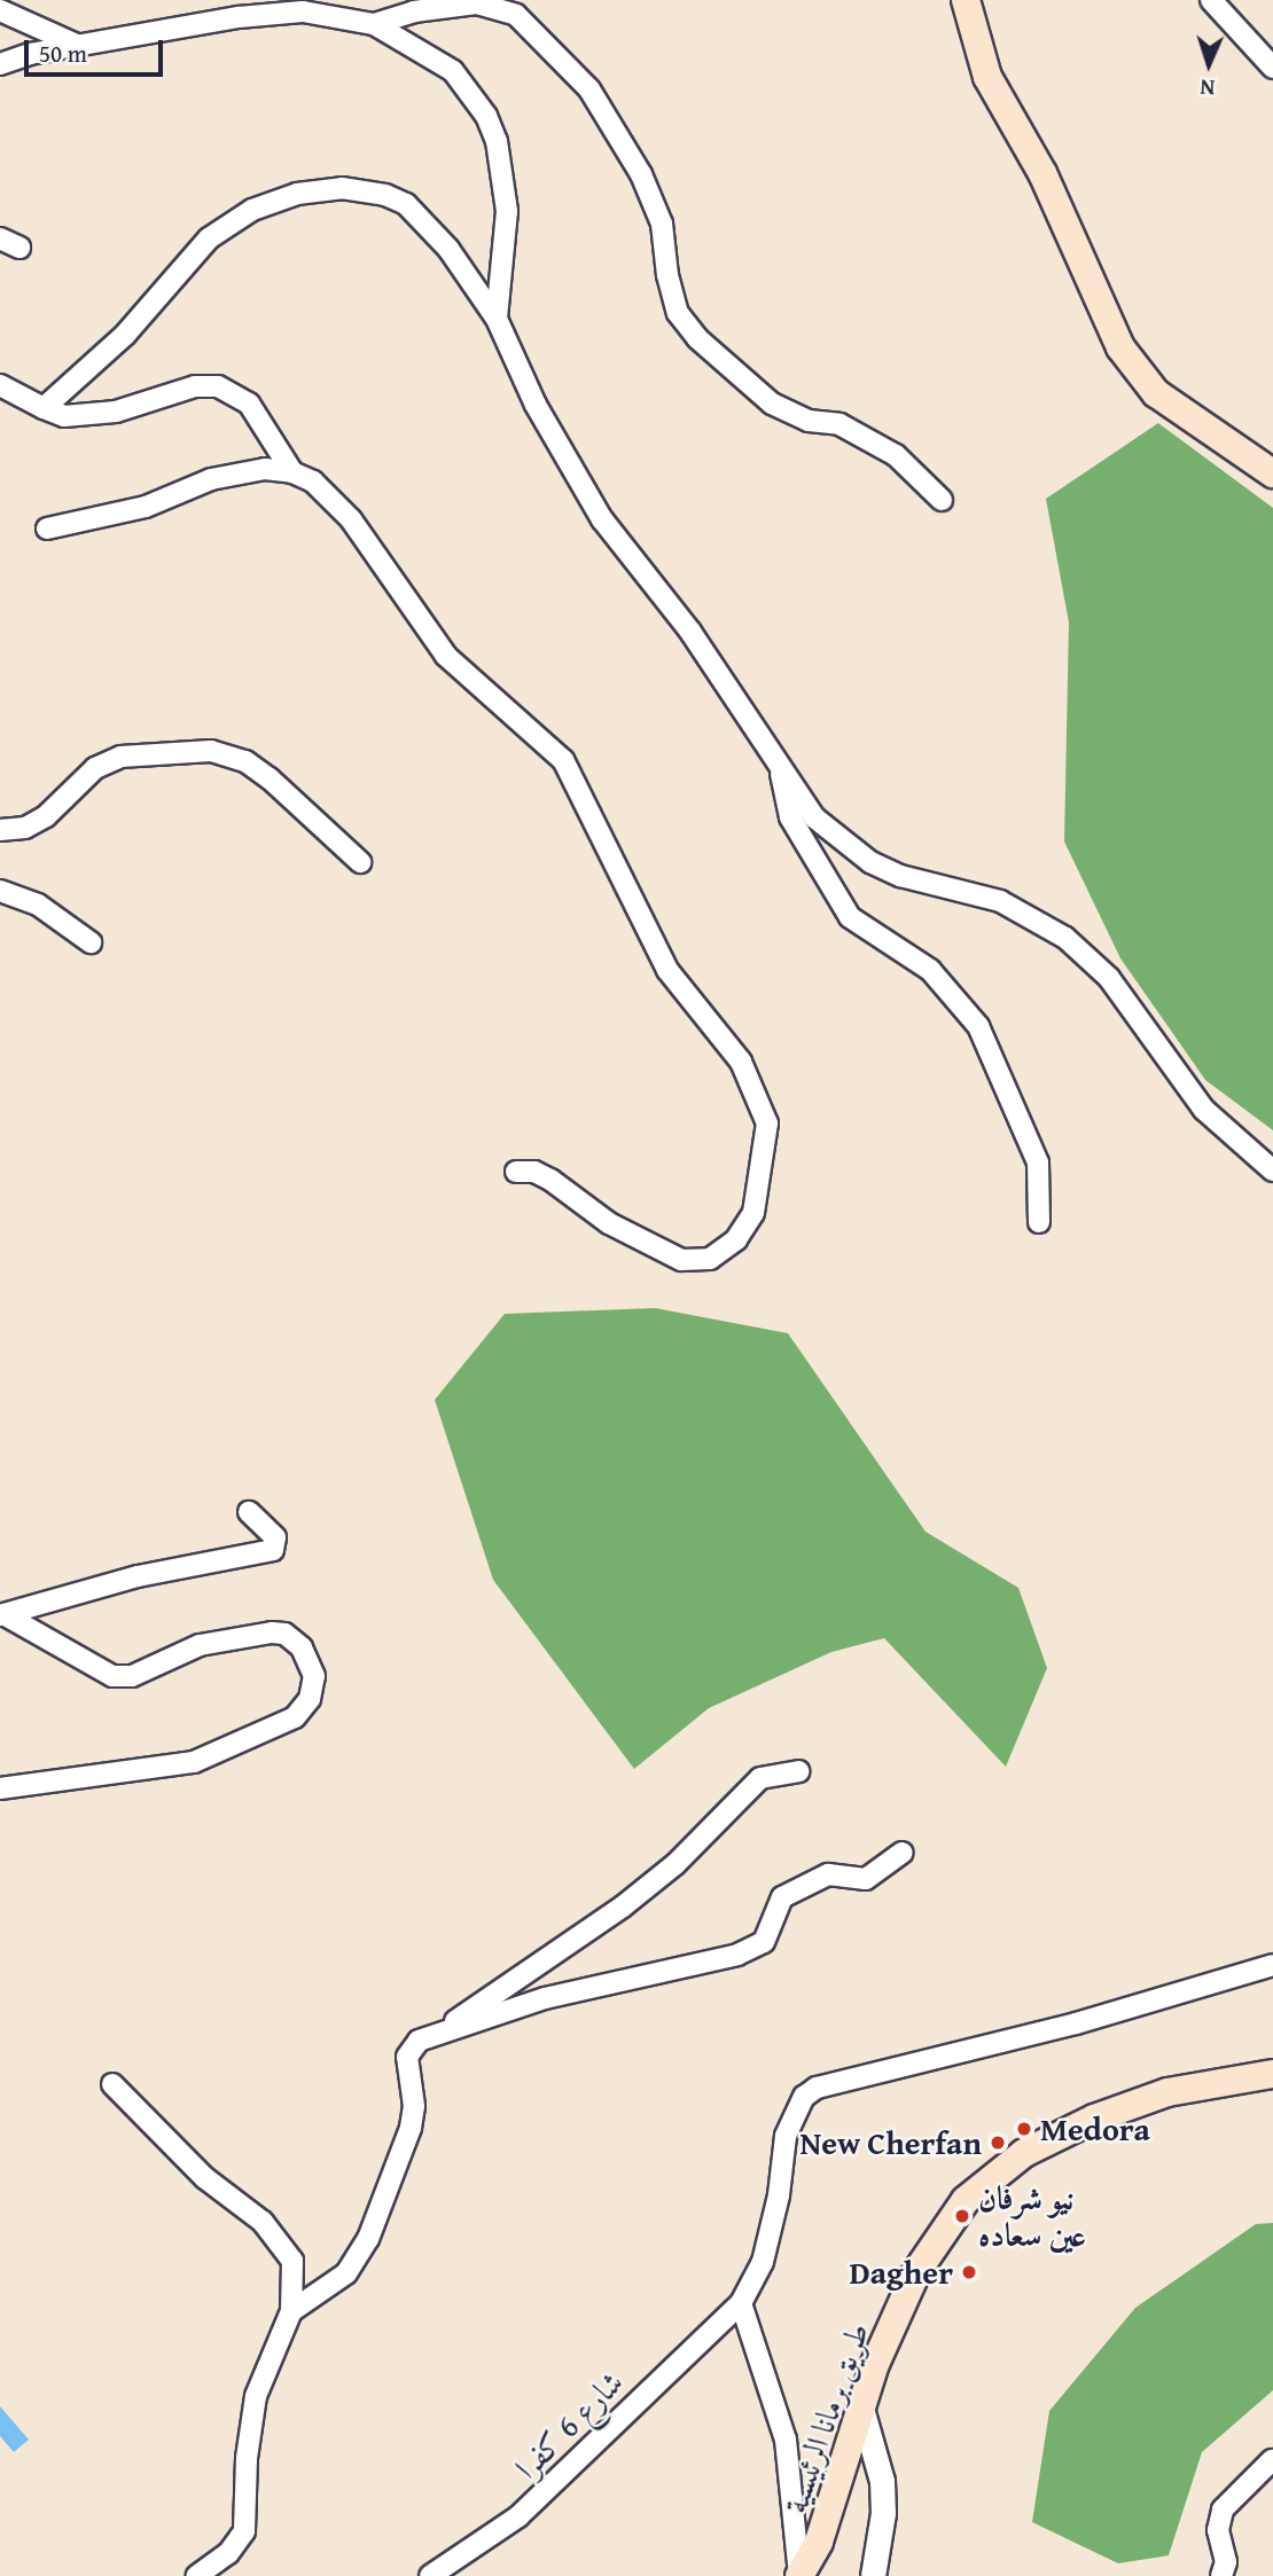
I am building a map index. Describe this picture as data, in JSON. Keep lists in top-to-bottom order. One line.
{"streets":{"main road":["طريق برمانا الرئيسية"],"street":["شارع 6 كفرا"]},"places":["Medora","New Cherfan","نيو شرفان عين سعاده","Dagher"],"scale_bar":"50 m","north":"bottom"}
